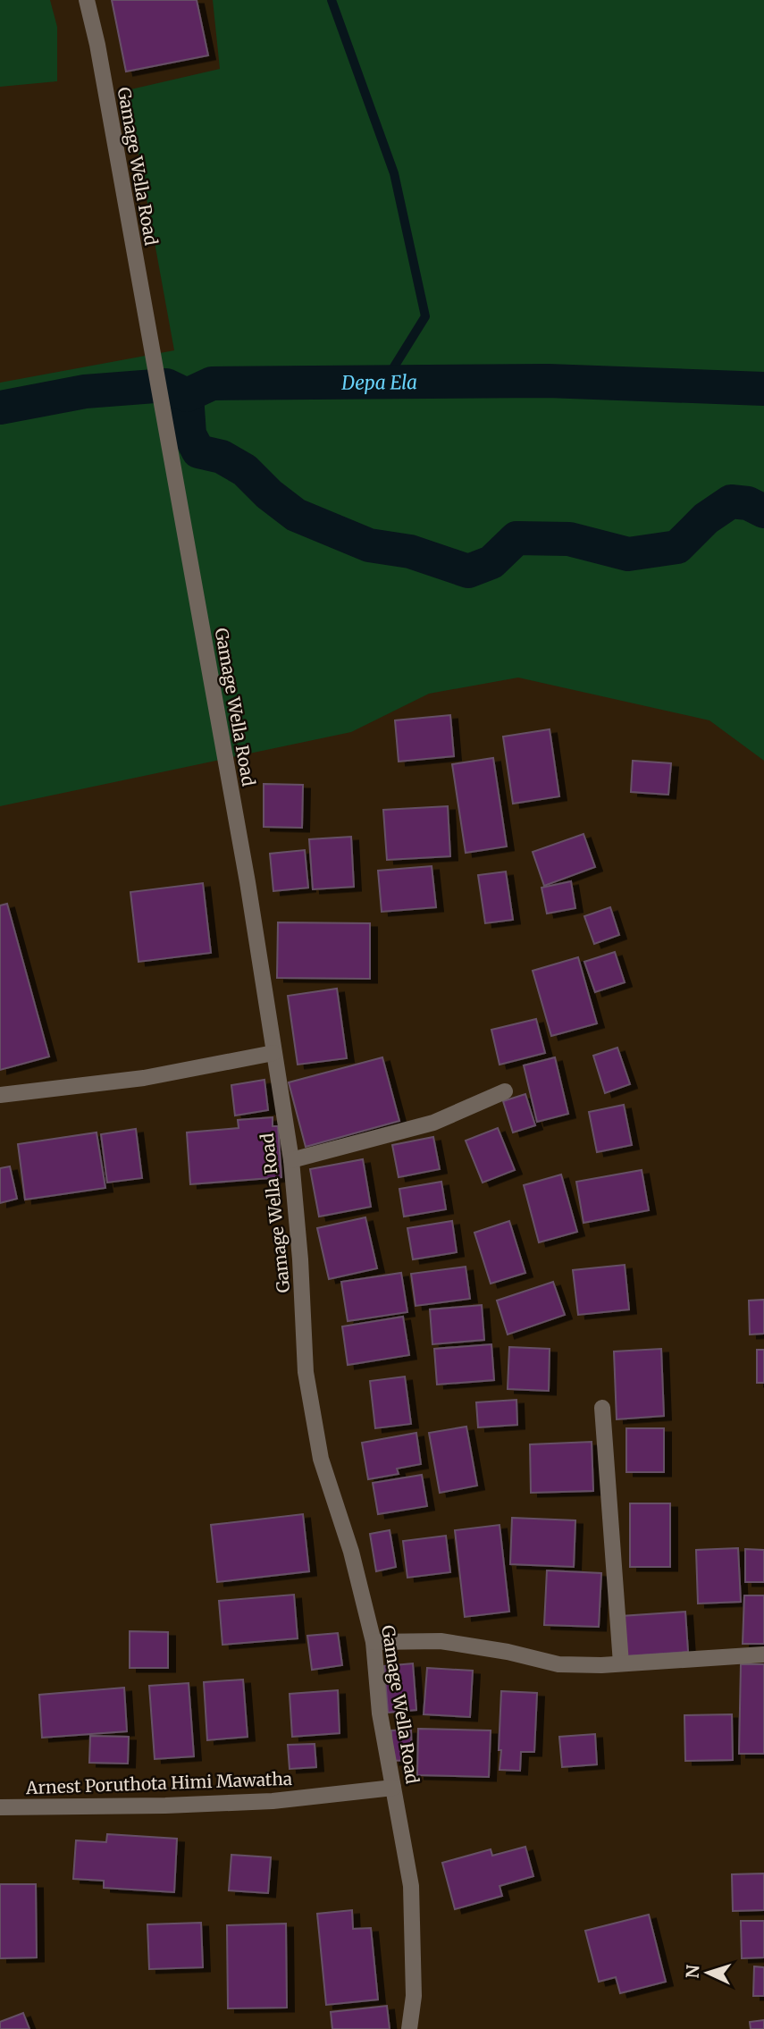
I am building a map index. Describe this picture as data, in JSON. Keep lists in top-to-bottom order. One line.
{"streets":{"street":["Gamage Wella Road","Arnest Poruthota Himi Mawatha"]},"crossings":[["Gamage Wella Road","Arnest Poruthota Himi Mawatha"]],"water":["Depa Ela"],"north":"left"}
